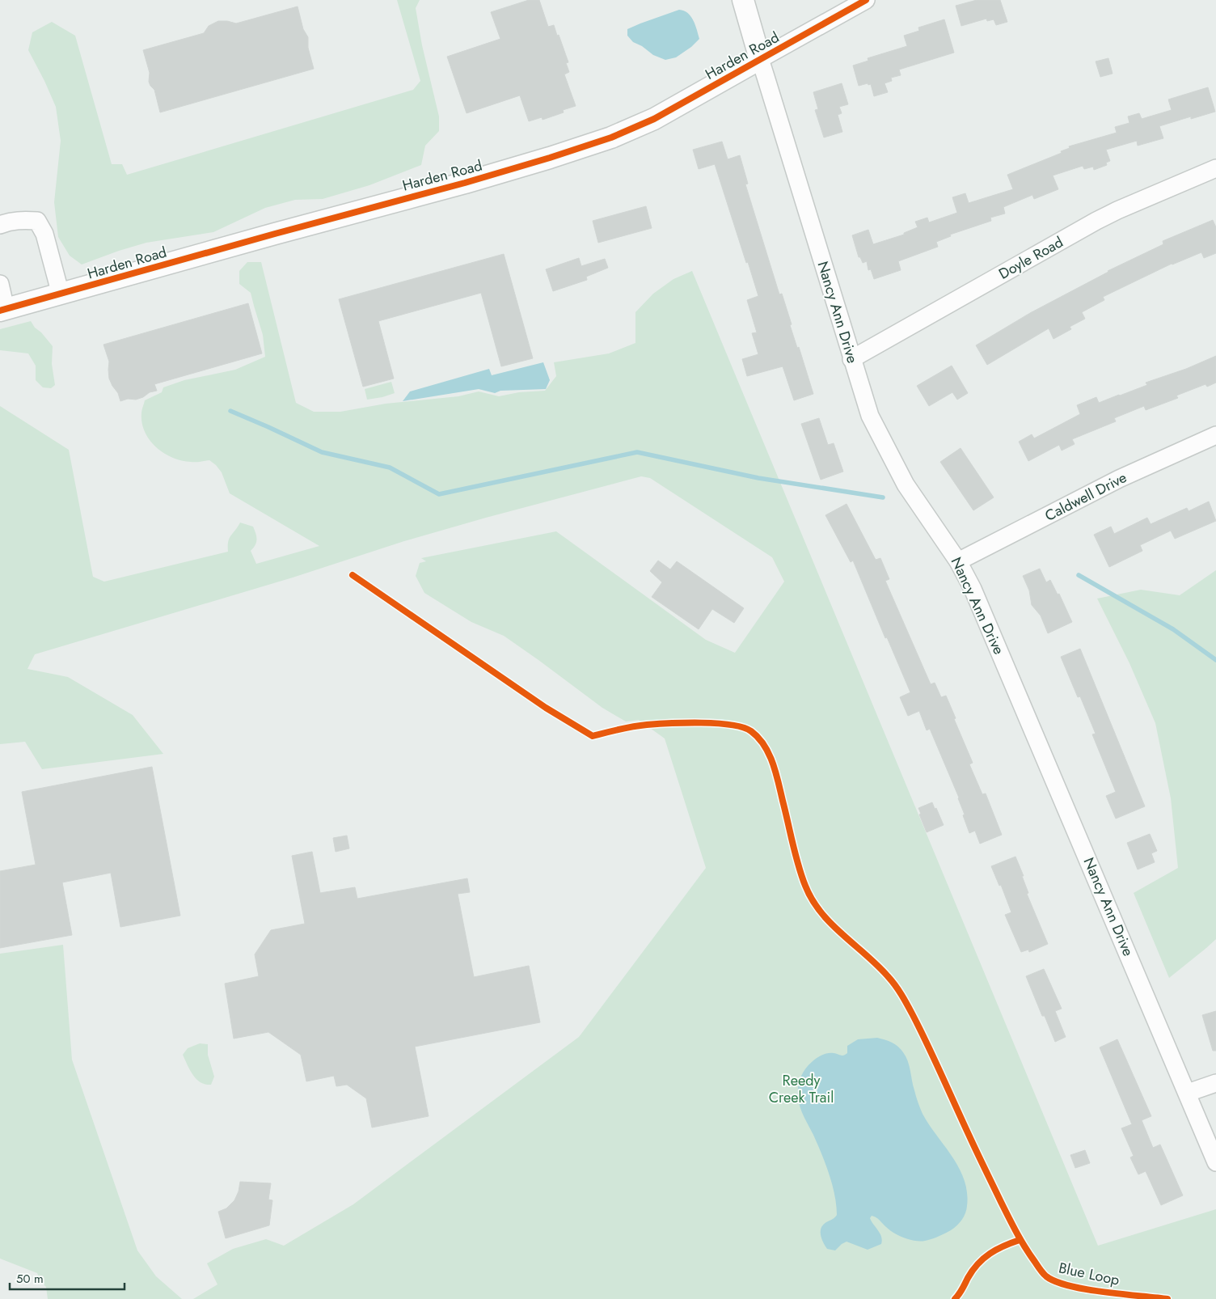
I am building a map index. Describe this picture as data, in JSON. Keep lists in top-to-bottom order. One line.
{"streets":{"street":["Harden Road","Doyle Road","Nancy Ann Drive","Caldwell Drive"],"cycle path":["Blue Loop"]},"crossings":[["Harden Road","Nancy Ann Drive"],["Doyle Road","Nancy Ann Drive"],["Nancy Ann Drive","Caldwell Drive"]],"parks":["Reedy Creek Trail"],"scale_bar":"50 m"}
